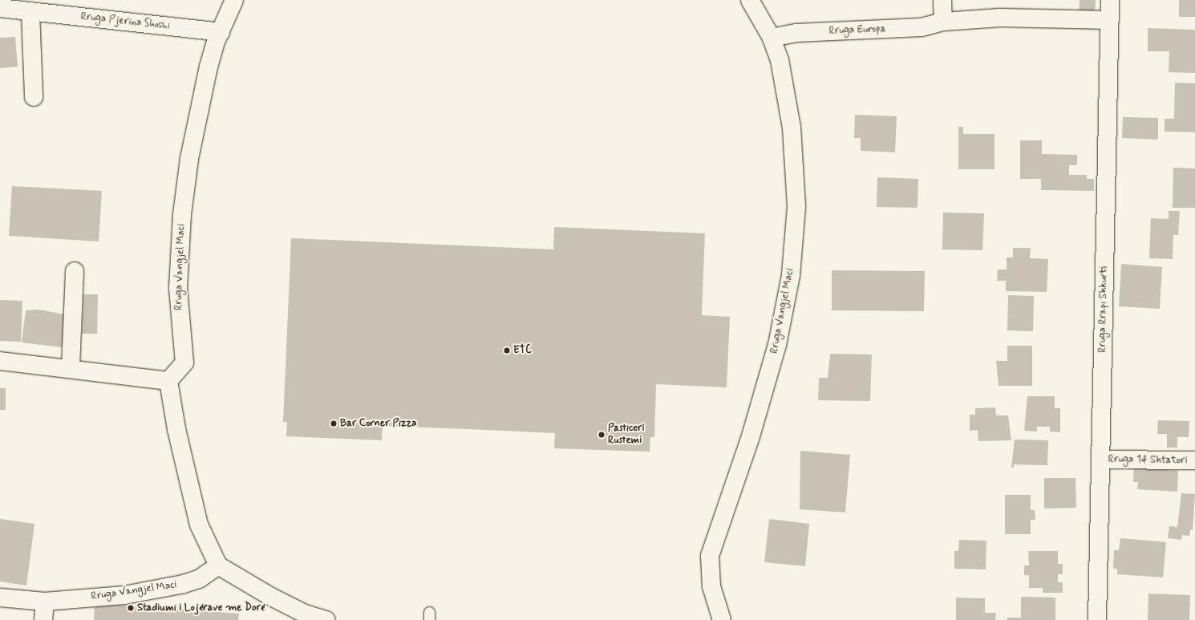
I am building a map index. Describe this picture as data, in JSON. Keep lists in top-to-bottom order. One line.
{"streets":{"street":["Rruga Pjerina Shoshi","Rruga Europa","Rruga Vangjel Maci","Rruga Rrapi Shkurti","Rruga 14 Shtatori"]},"crossings":[["Rruga Pjerina Shoshi","Rruga Vangjel Maci"],["Rruga Europa","Rruga Vangjel Maci"],["Rruga Europa","Rruga Rrapi Shkurti"],["Rruga Rrapi Shkurti","Rruga 14 Shtatori"]],"places":["ETC","Bar Corner Pizza","Pasticeri Rustemi","Stadiumi i Lojërave me Dorë"]}
